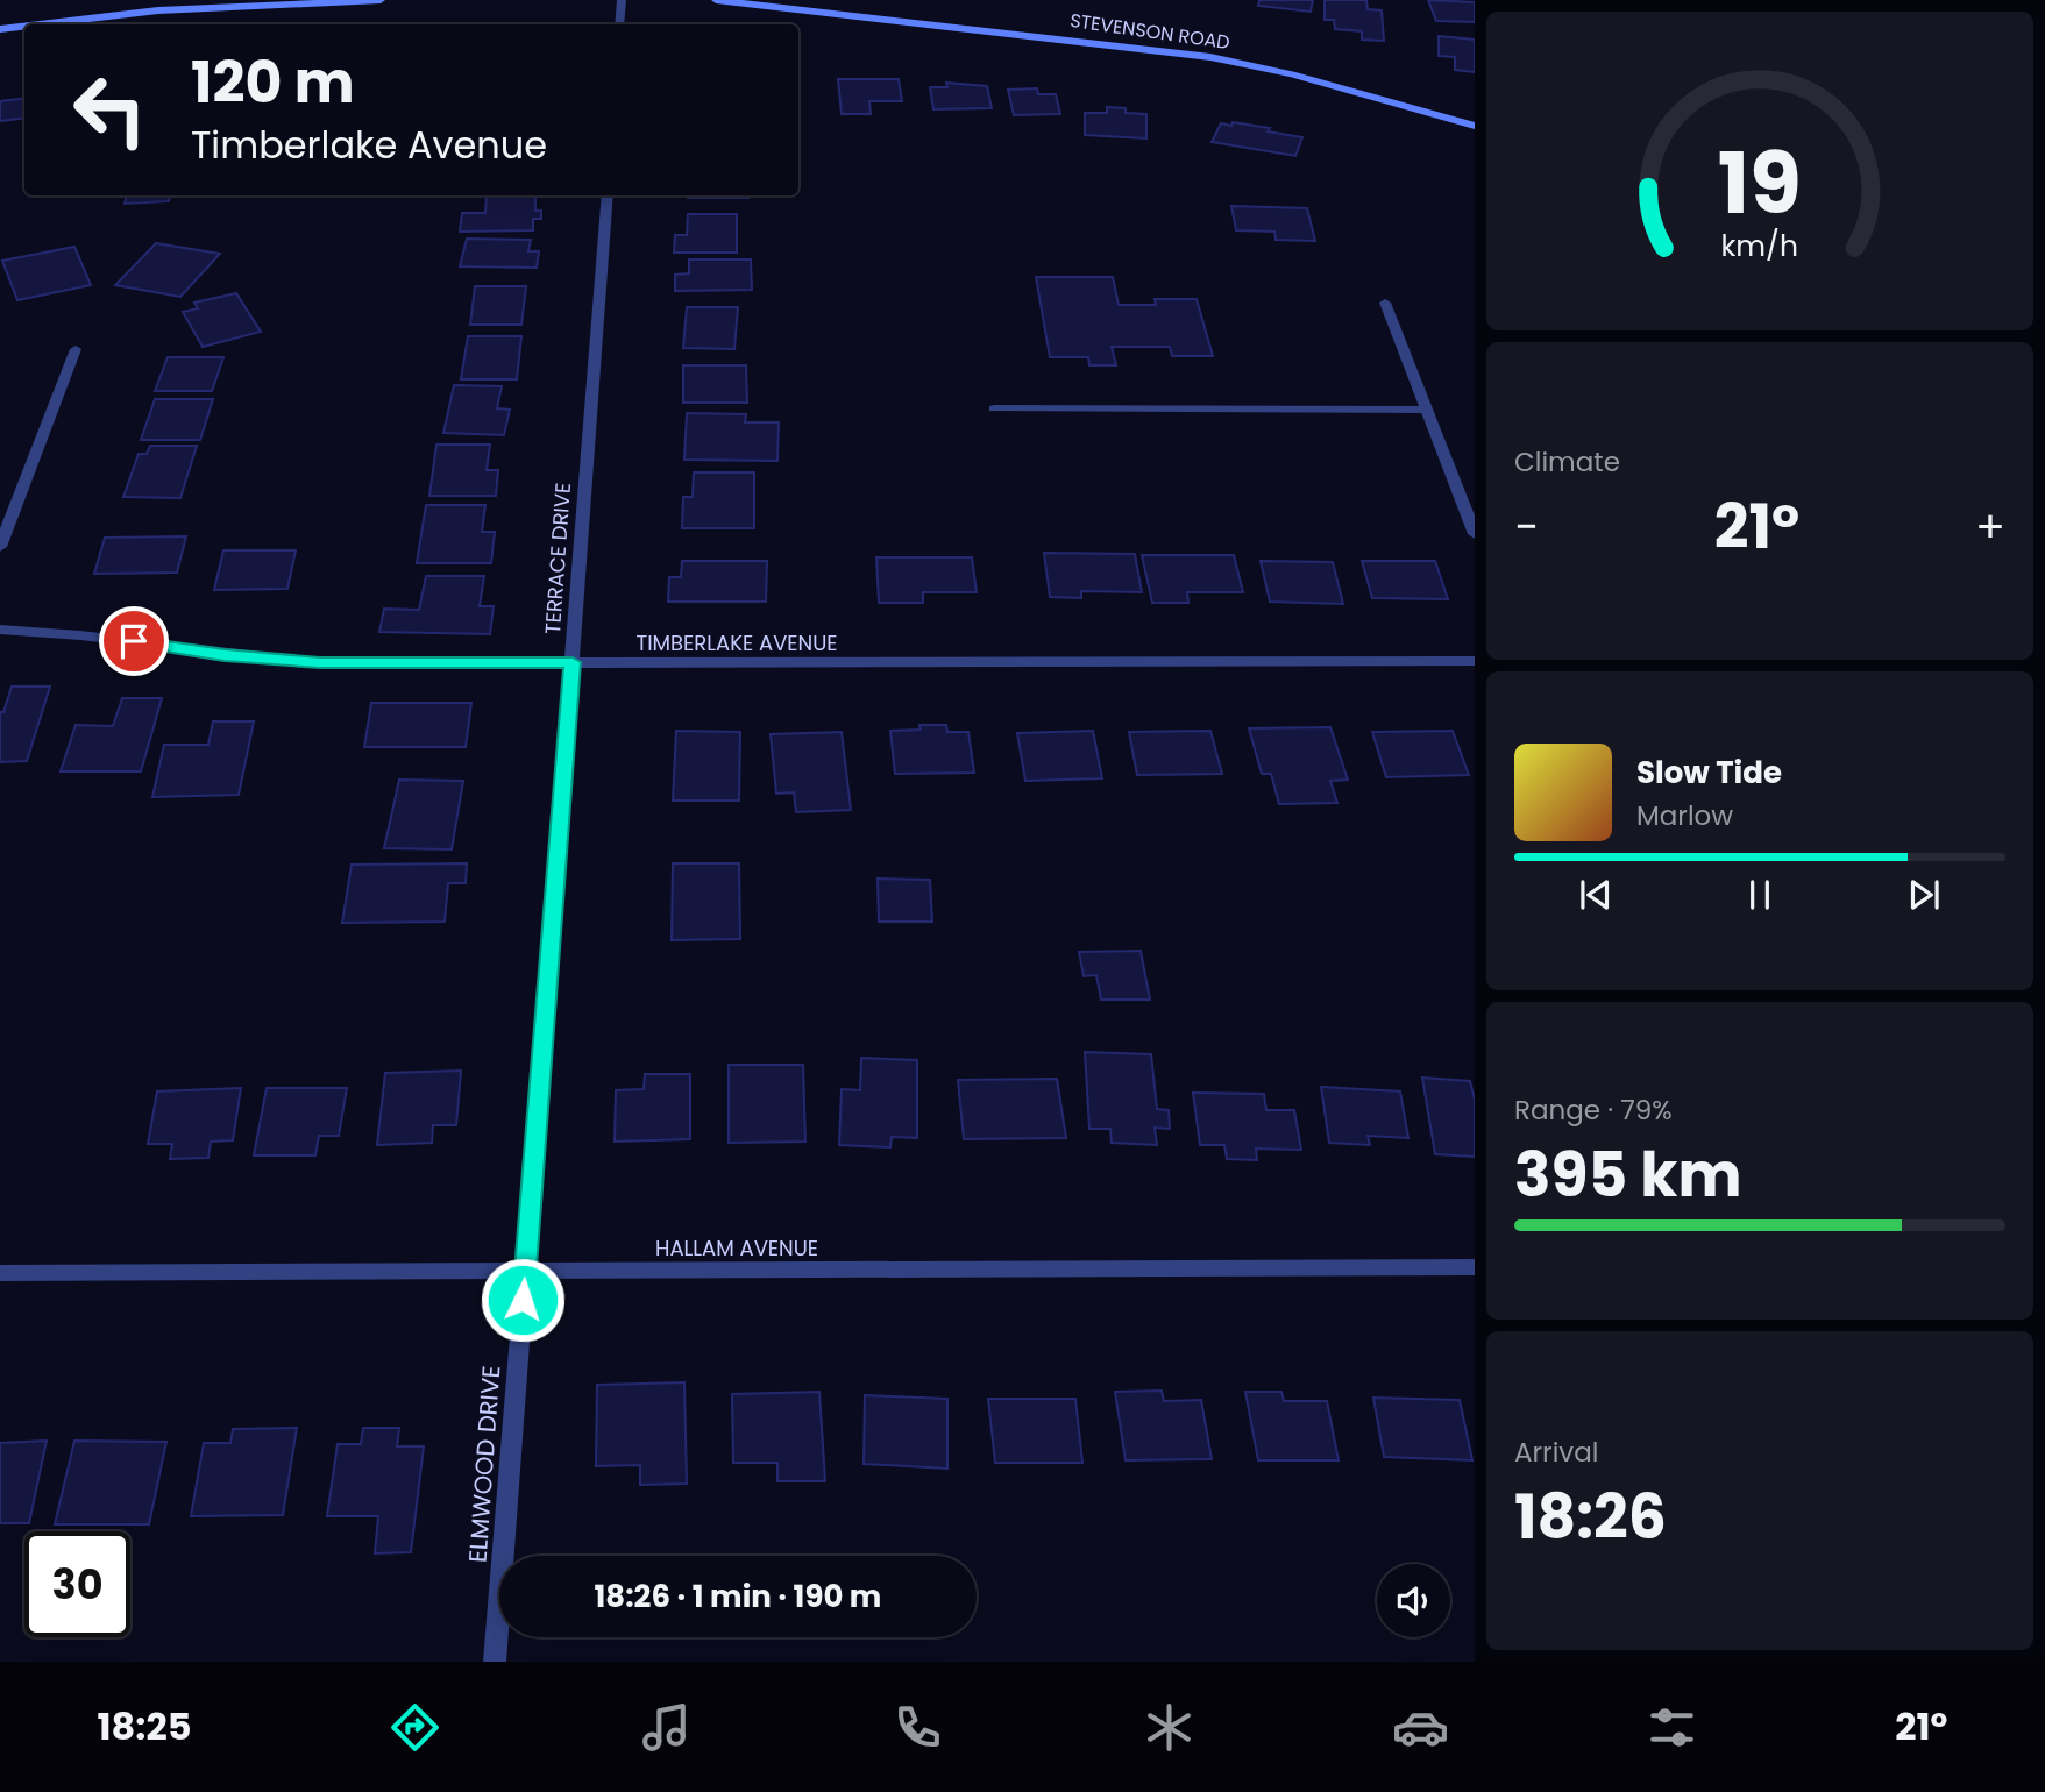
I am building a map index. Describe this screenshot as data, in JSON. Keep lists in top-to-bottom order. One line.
{"streets":{"main road":["STEVENSON ROAD"],"street":["TERRACE DRIVE","TIMBERLAKE AVENUE","HALLAM AVENUE","ELMWOOD DRIVE"]},"crossings":[["TERRACE DRIVE","TIMBERLAKE AVENUE"],["TERRACE DRIVE","HALLAM AVENUE"],["TERRACE DRIVE","ELMWOOD DRIVE"],["HALLAM AVENUE","ELMWOOD DRIVE"]],"page":{"turn":["120 m","Timberlake Avenue"],"tile":["Climate",["Range · 79%","395 km"],["Arrival","18:26"]],"heat":["−","21°","+"],"song":["Slow Tide","Marlow"],"limit":"30","trip":"18:26 · 1 min · 190 m","tabs":["18:25","21°"],"gauge":["19","km/h"]}}
